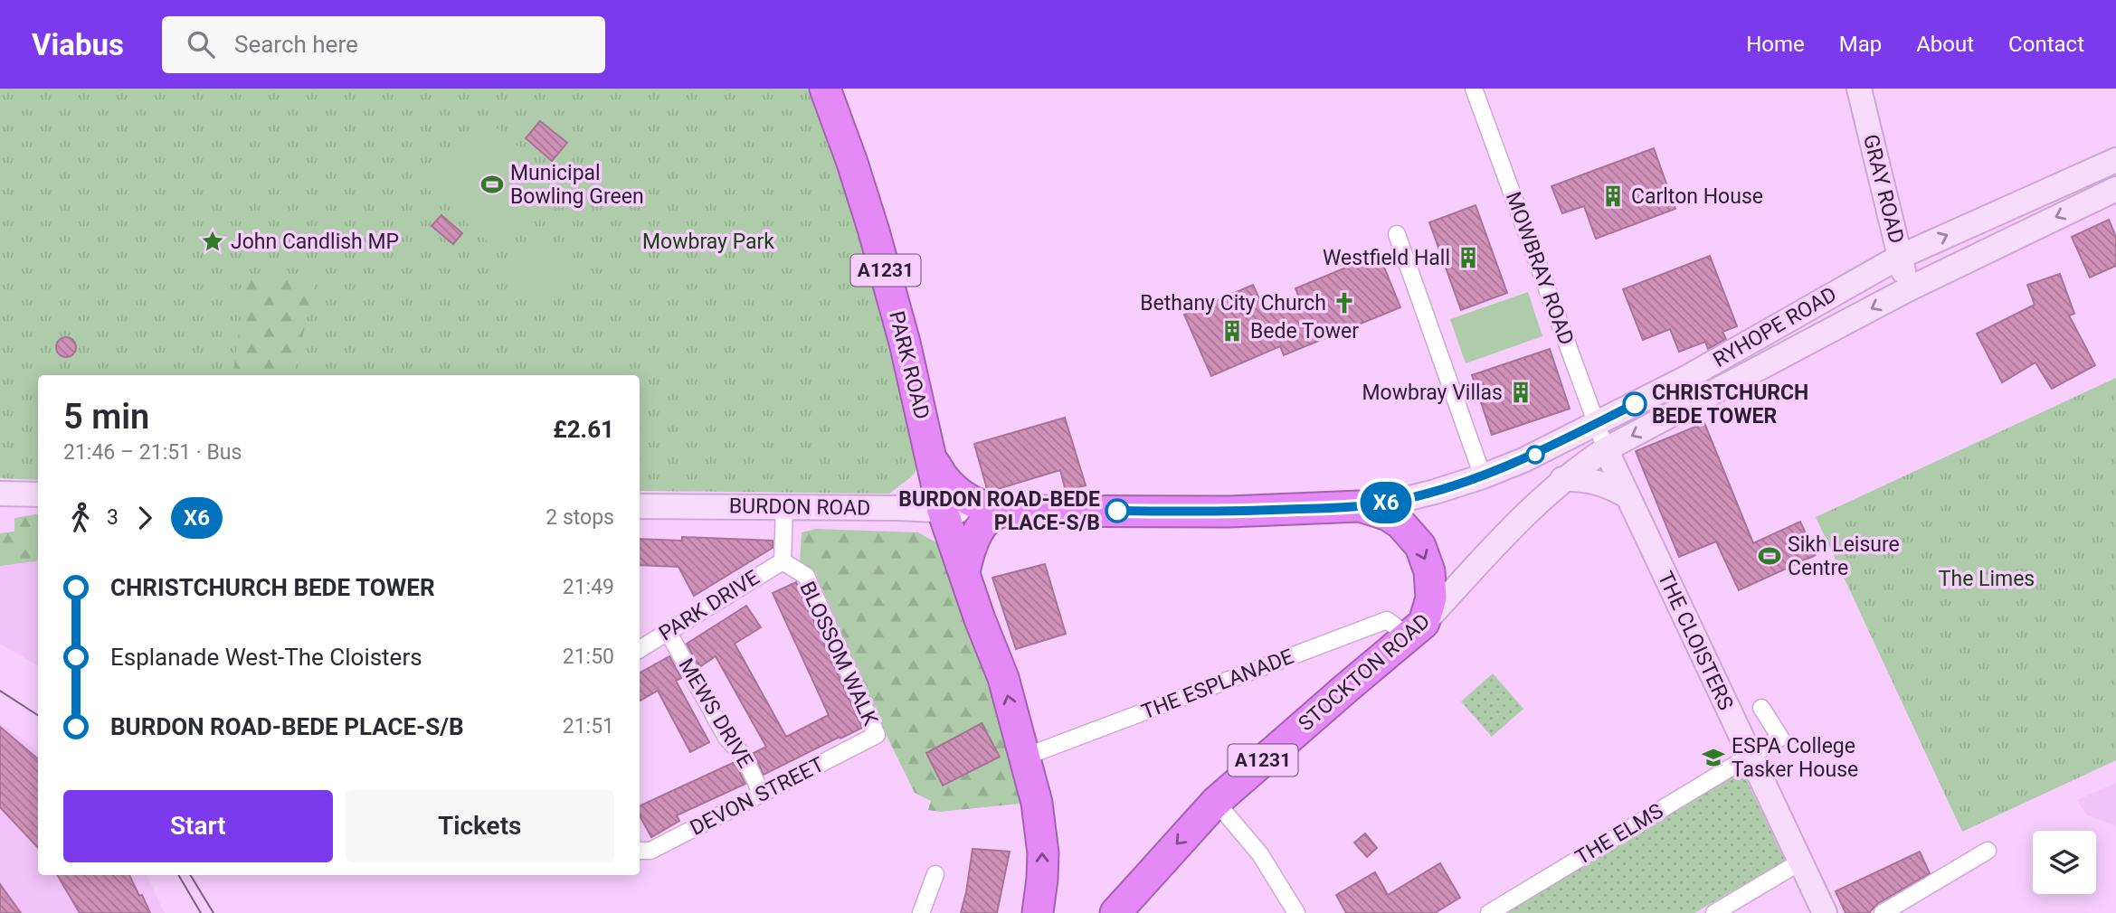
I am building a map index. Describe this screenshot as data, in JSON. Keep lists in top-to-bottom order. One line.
{"streets":{"highway":["A1231","PARK ROAD","BURDON ROAD","STOCKTON ROAD"],"main road":["GRAY ROAD","RYHOPE ROAD","THE CLOISTERS"],"street":["MOWBRAY ROAD","PARK DRIVE","BLOSSOM WALK","THE ESPLANADE","MEWS DRIVE","DEVON STREET","THE ELMS"]},"crossings":[["GRAY ROAD","RYHOPE ROAD"],["MOWBRAY ROAD","RYHOPE ROAD"],["MOWBRAY ROAD","THE CLOISTERS"],["A1231","RYHOPE ROAD"],["A1231","PARK ROAD"],["A1231","BURDON ROAD"],["A1231","STOCKTON ROAD"],["A1231","THE ESPLANADE"],["RYHOPE ROAD","BURDON ROAD"],["RYHOPE ROAD","THE CLOISTERS"],["RYHOPE ROAD","STOCKTON ROAD"],["PARK ROAD","BURDON ROAD"],["PARK ROAD","THE ESPLANADE"],["BURDON ROAD","BLOSSOM WALK"],["PARK DRIVE","BLOSSOM WALK"],["PARK DRIVE","MEWS DRIVE"],["THE CLOISTERS","THE ELMS"],["BLOSSOM WALK","DEVON STREET"],["STOCKTON ROAD","THE ESPLANADE"],["MEWS DRIVE","DEVON STREET"]],"one_way":["PARK ROAD"],"parks":["Mowbray Park","The Limes"],"places":{"sports":["Municipal Bowling Green","Sikh Leisure Centre"],"building":["Carlton House","Westfield Hall","Bede Tower","Mowbray Villas"],"place":["John Candlish MP"],"church":["Bethany City Church"],"other":["CHRISTCHURCH BEDE TOWER","BURDON ROAD-BEDE PLACE-S/B"],"school or university":["ESPA College Tasker House"]},"lines":["bus line X6"],"page":{"header":"Viabus","search":"Search here","nav":["Home","Map","About","Contact"],"on_map":"X6","heading":["5 min","21:46 – 21:51 · Bus","£2.61"],"legs":["3","X6","2 stops"],"list":[{"name":"CHRISTCHURCH BEDE TOWER","value":"21:49"},{"name":"Esplanade West-The Cloisters","value":"21:50"},{"name":"BURDON ROAD-BEDE PLACE-S/B","value":"21:51"}],"buttons":["Start","Tickets"]}}
